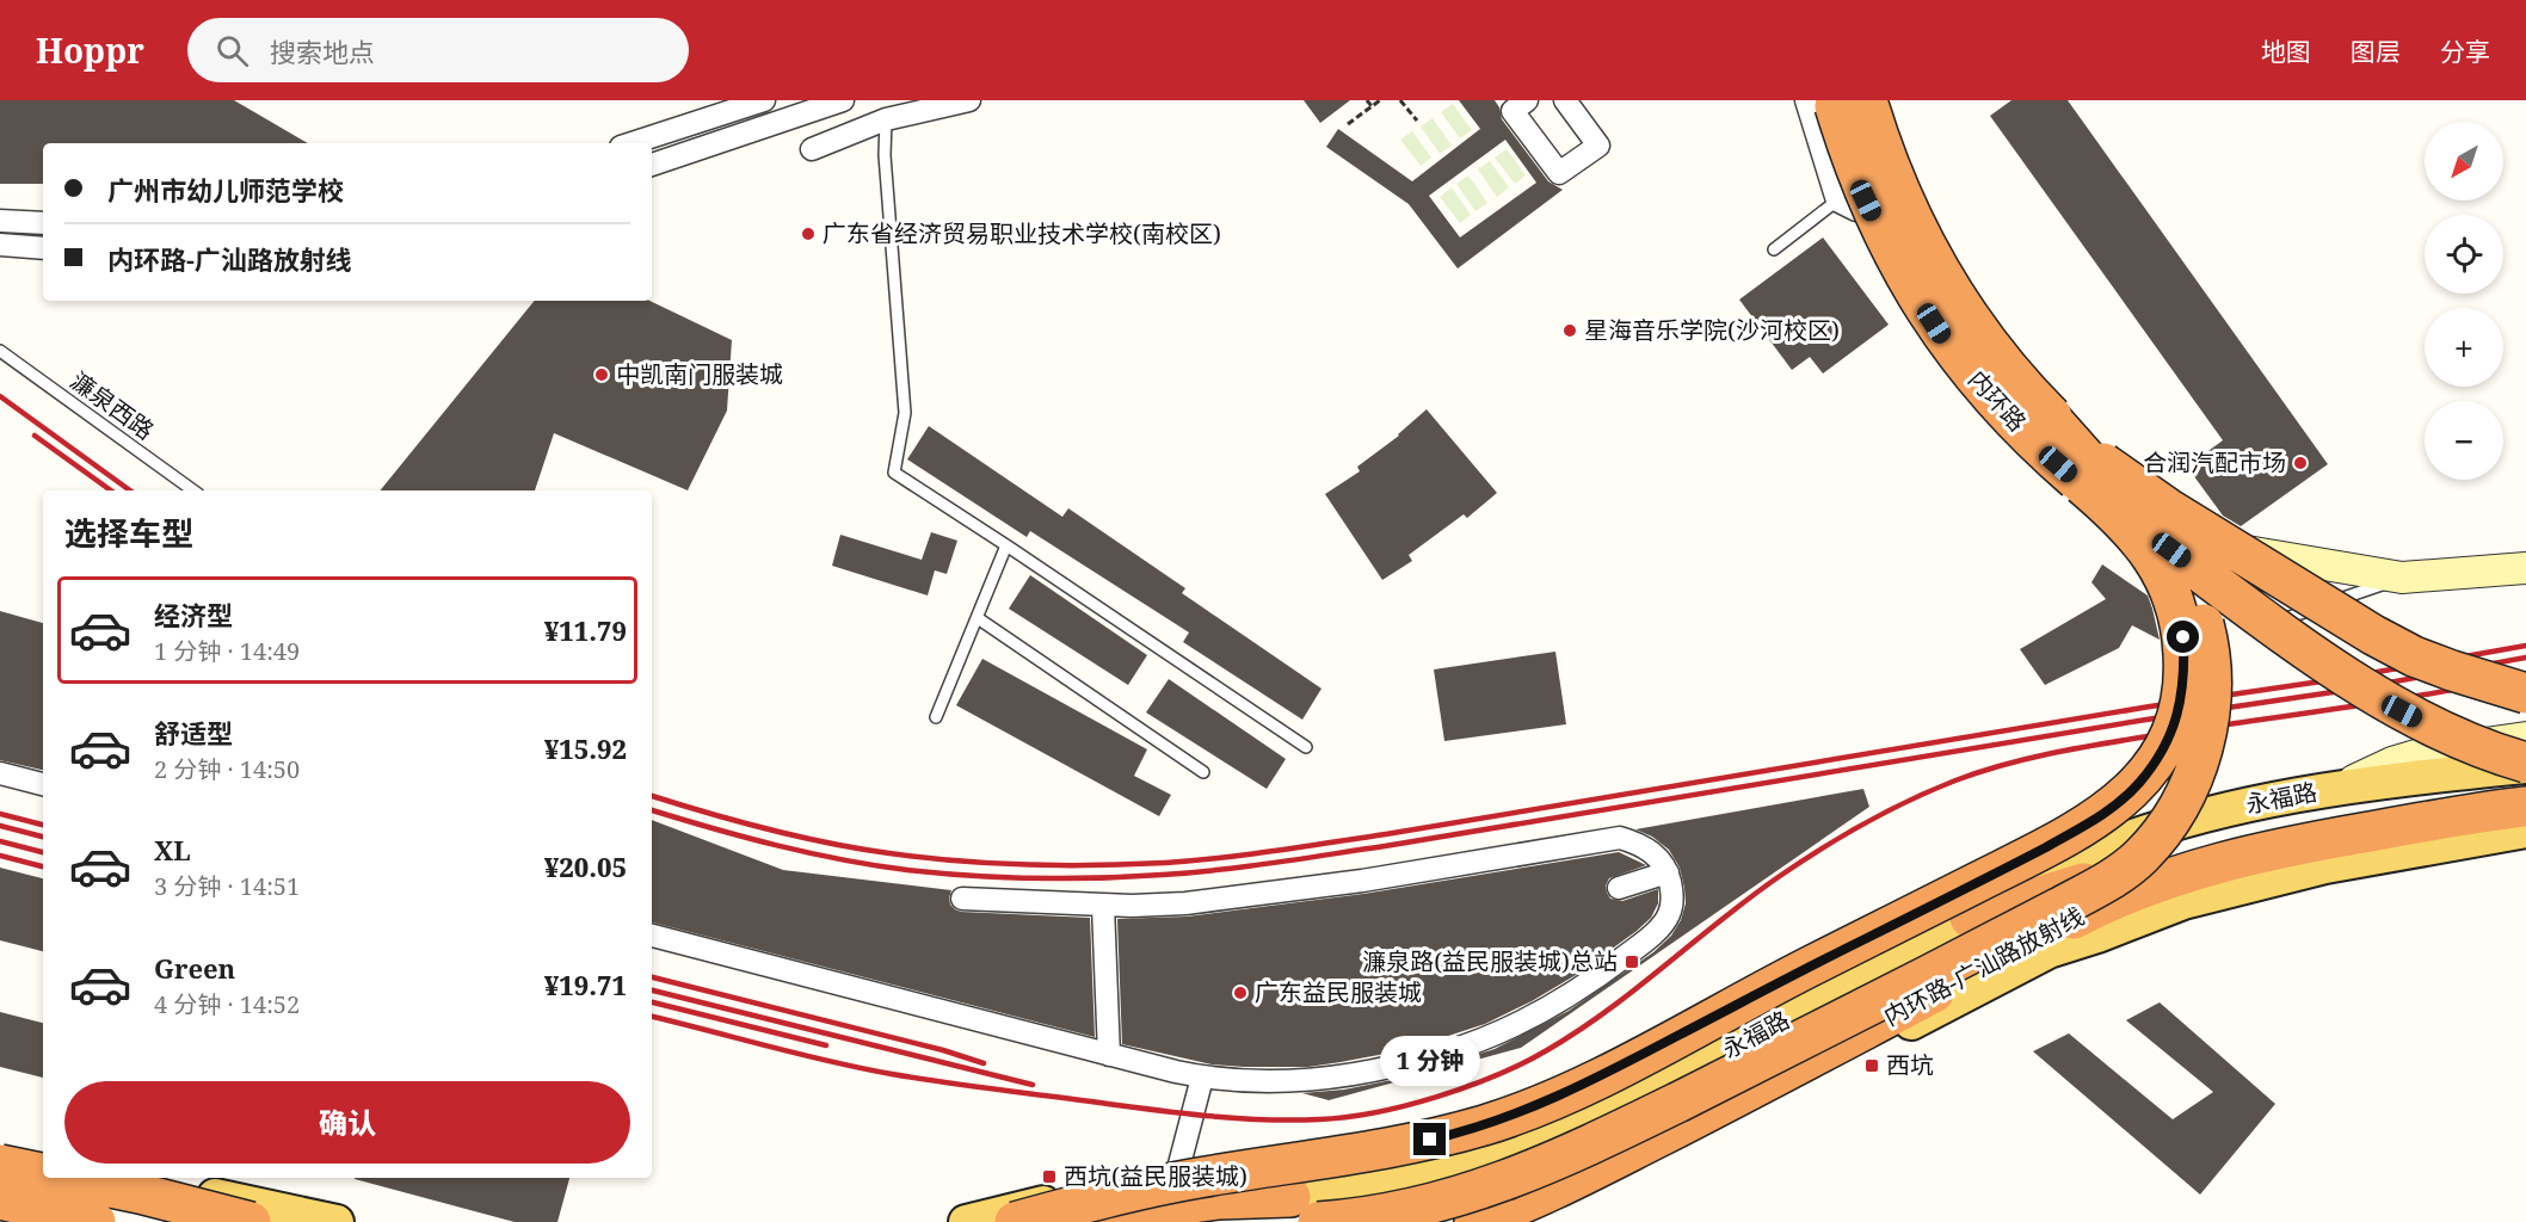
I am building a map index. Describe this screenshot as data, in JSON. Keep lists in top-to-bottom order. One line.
{"streets":{"highway":["内环路","内环路-广汕路放射线"],"main road":["永福路"],"lane":["濂泉西路"]},"crossings":[["内环路","永福路"]],"places":{"other":["广东省经济贸易职业技术学校(南校区)","星海音乐学院(沙河校区)","中凯南门服装城","合润汽配市场","广东益民服装城"],"transit":["濂泉路(益民服装城)总站","西坑","西坑(益民服装城)"]},"north":"bottom left","page":{"header":"Hoppr","search":"搜索地点","nav":["地图","图层","分享"],"map_buttons":["+","−"],"banner":["广州市幼儿师范学校","内环路-广汕路放射线"],"heading":"选择车型","list":[{"name":"经济型","note":"1 分钟 · 14:49","value":"¥11.79"},{"name":"舒适型","note":"2 分钟 · 14:50","value":"¥15.92"},{"name":"XL","note":"3 分钟 · 14:51","value":"¥20.05"},{"name":"Green","note":"4 分钟 · 14:52","value":"¥19.71"}],"bubble":"1 分钟","buttons":"确认"}}
